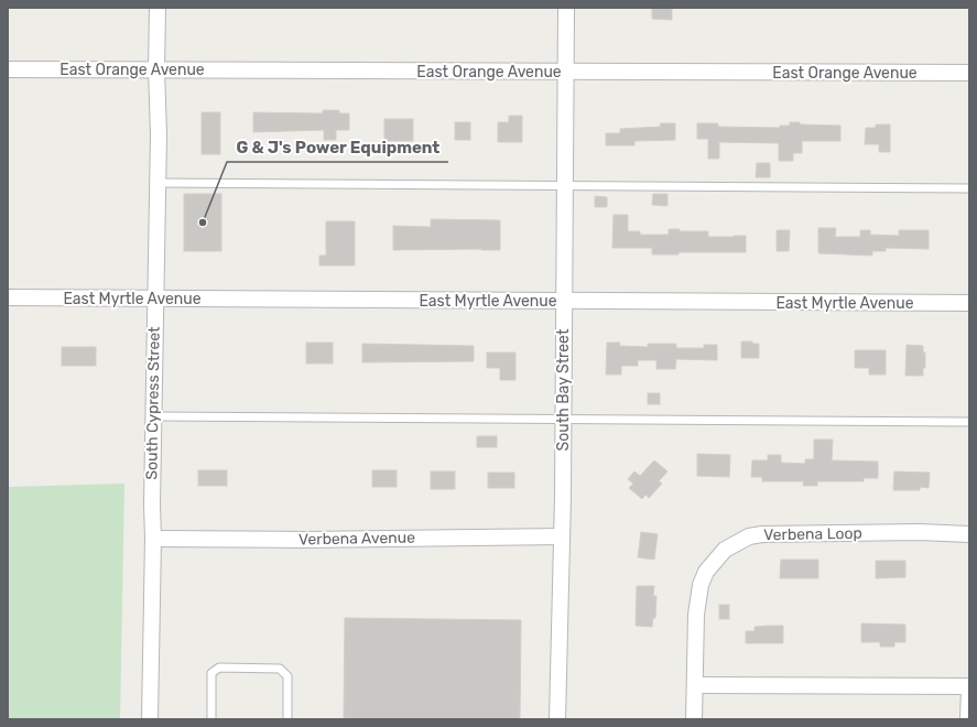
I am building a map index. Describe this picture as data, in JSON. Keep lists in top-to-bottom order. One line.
{"streets":{"street":["East Orange Avenue","East Myrtle Avenue","South Bay Street","South Cypress Street","Verbena Loop","Verbena Avenue"]},"crossings":[["East Orange Avenue","South Bay Street"],["East Orange Avenue","South Cypress Street"],["East Myrtle Avenue","South Bay Street"],["East Myrtle Avenue","South Cypress Street"],["South Bay Street","Verbena Avenue"],["South Cypress Street","Verbena Avenue"]],"places":["G & J's Power Equipment"]}
